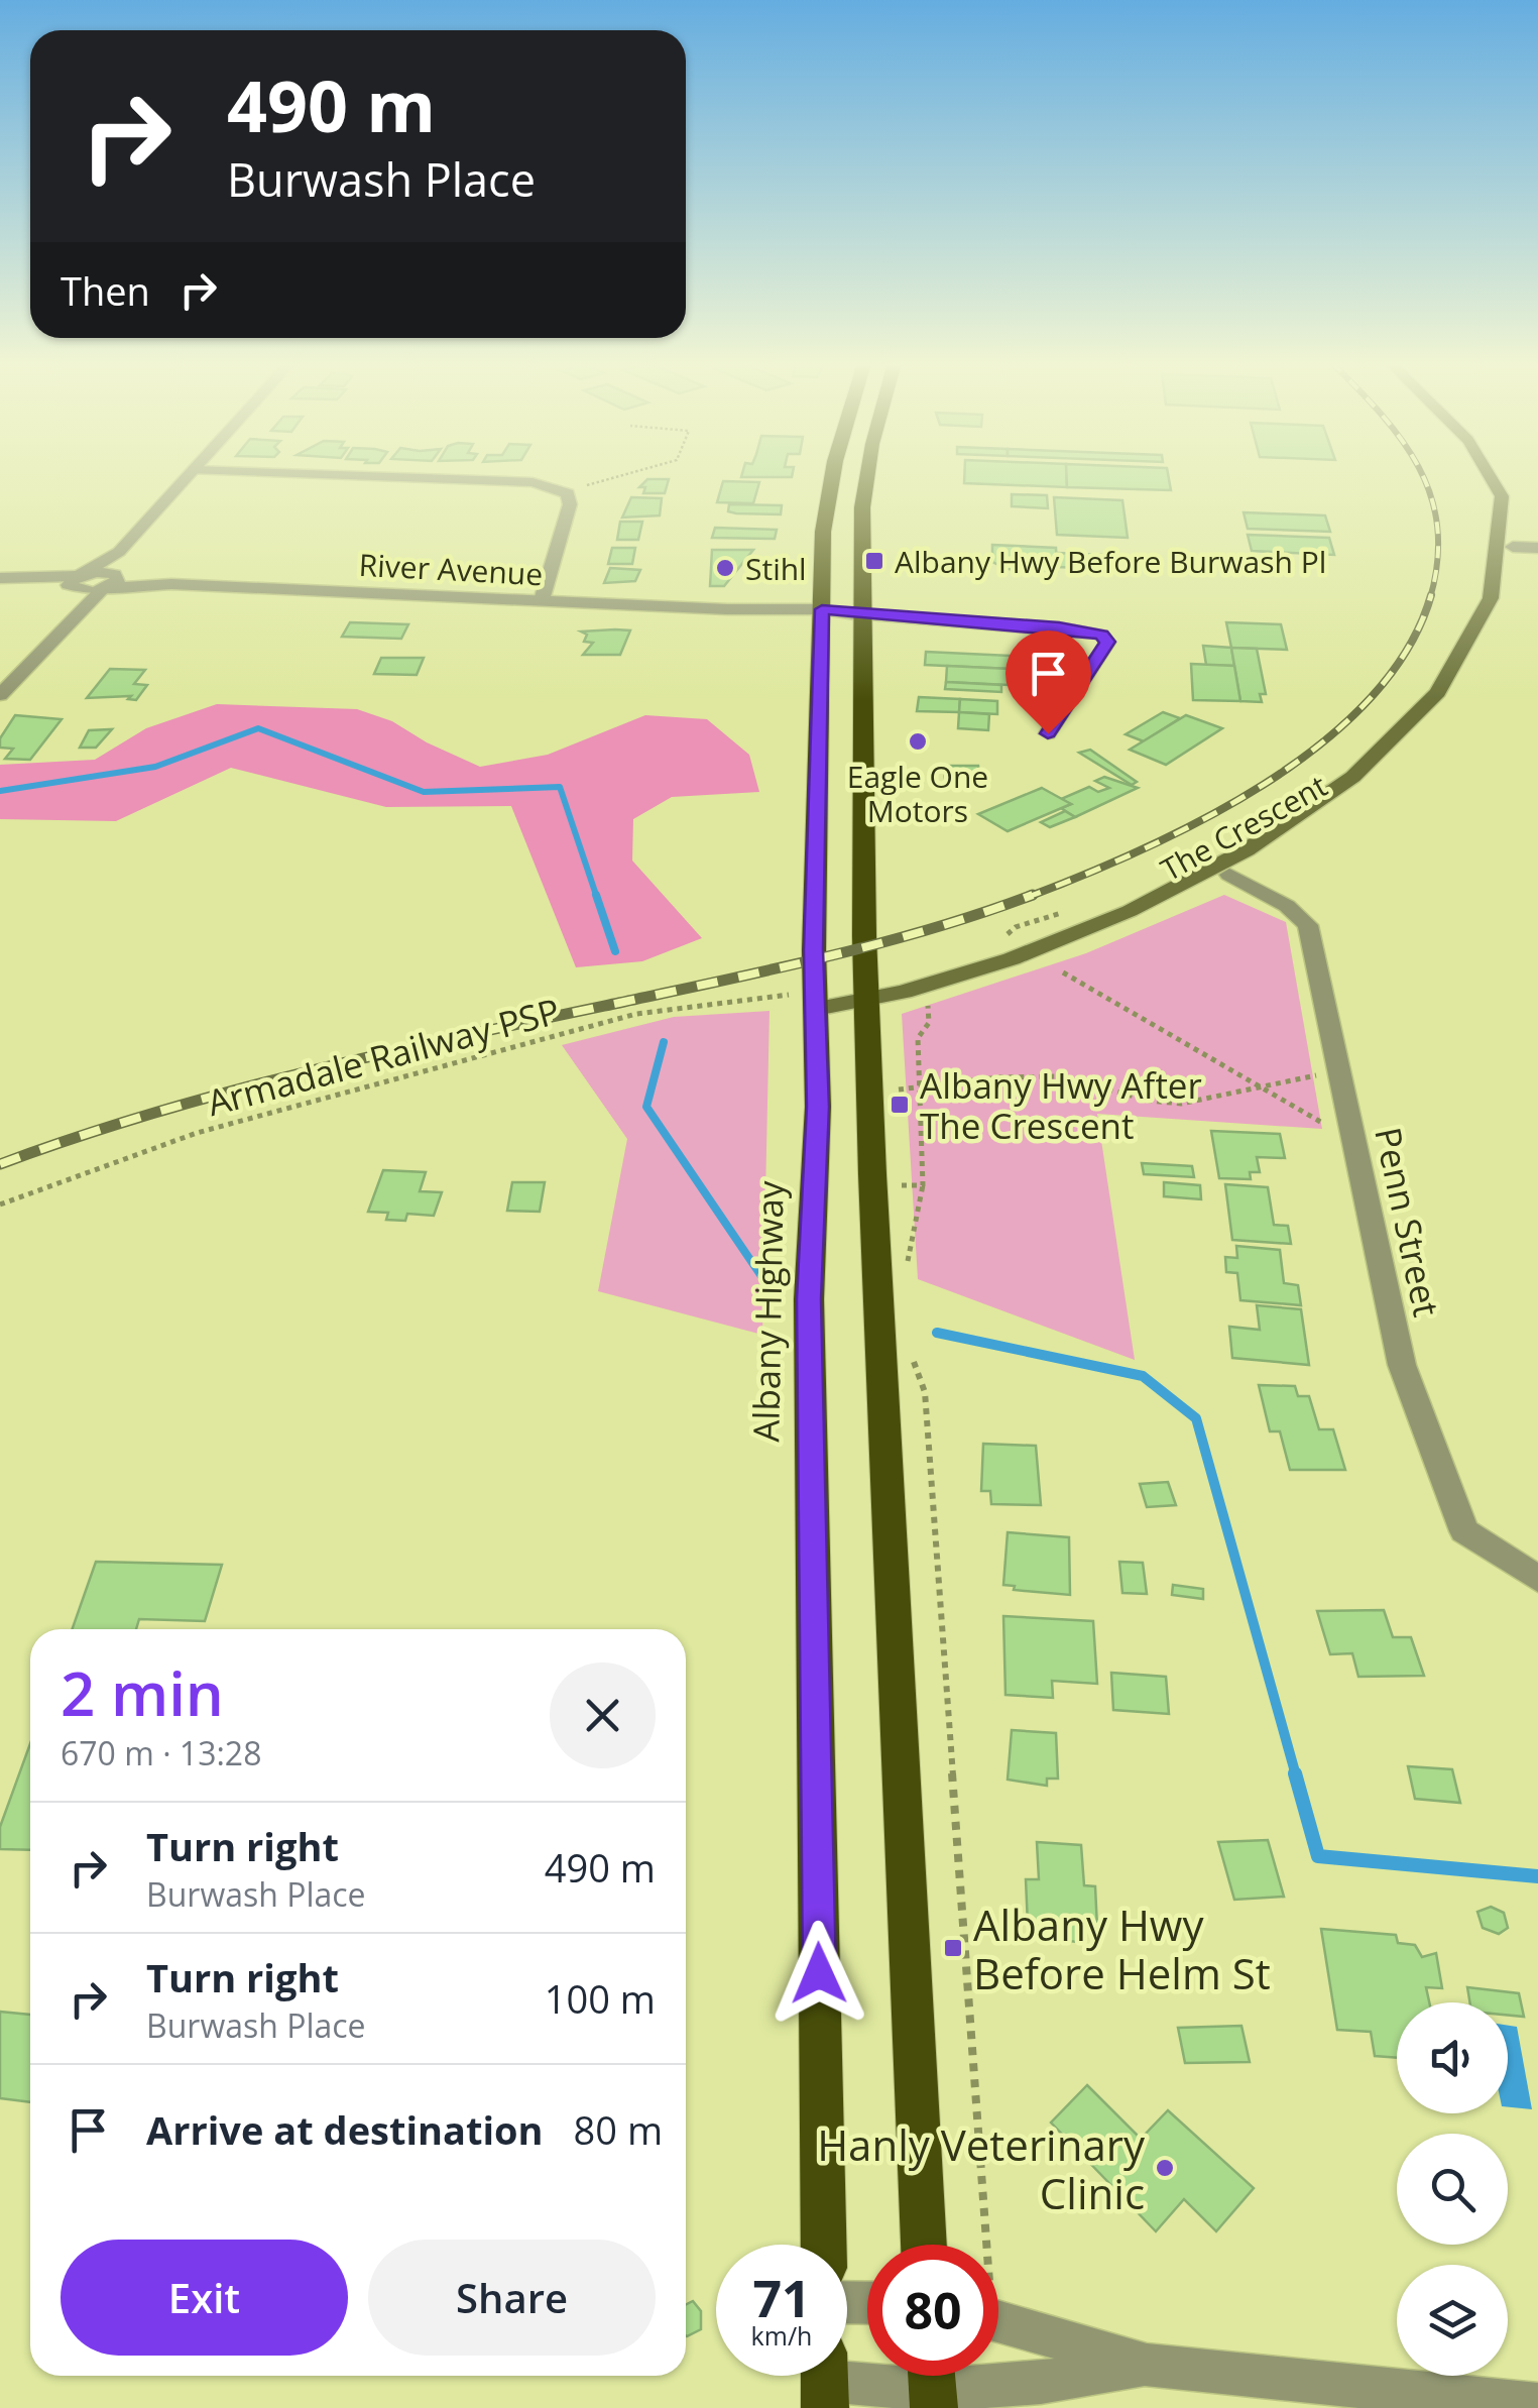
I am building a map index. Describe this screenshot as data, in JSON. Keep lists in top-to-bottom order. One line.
{"streets":{"highway":["Albany Highway"],"main road":["The Crescent"],"street":["River Avenue","Penn Street"],"path":["Armadale Railway PSP"]},"crossings":[["River Avenue","Albany Highway"],["The Crescent","Penn Street"],["The Crescent","Albany Highway"]],"places":{"transit":["Albany Hwy Before Burwash Pl","Albany Hwy After The Crescent","Albany Hwy Before Helm St"],"other":["Stihl","Eagle One Motors","Hanly Veterinary Clinic"]},"page":{"turn":["490 m","Burwash Place"],"then":"Then","heading":["2 min","670 m · 13:28"],"list":[{"name":"Turn right","note":"Burwash Place","value":"490 m"},{"name":"Turn right","note":"Burwash Place","value":"100 m"},{"name":"Arrive at destination","value":"80 m"}],"buttons":["Exit","Share"],"speed":"71 km/h","limit":"80"}}
